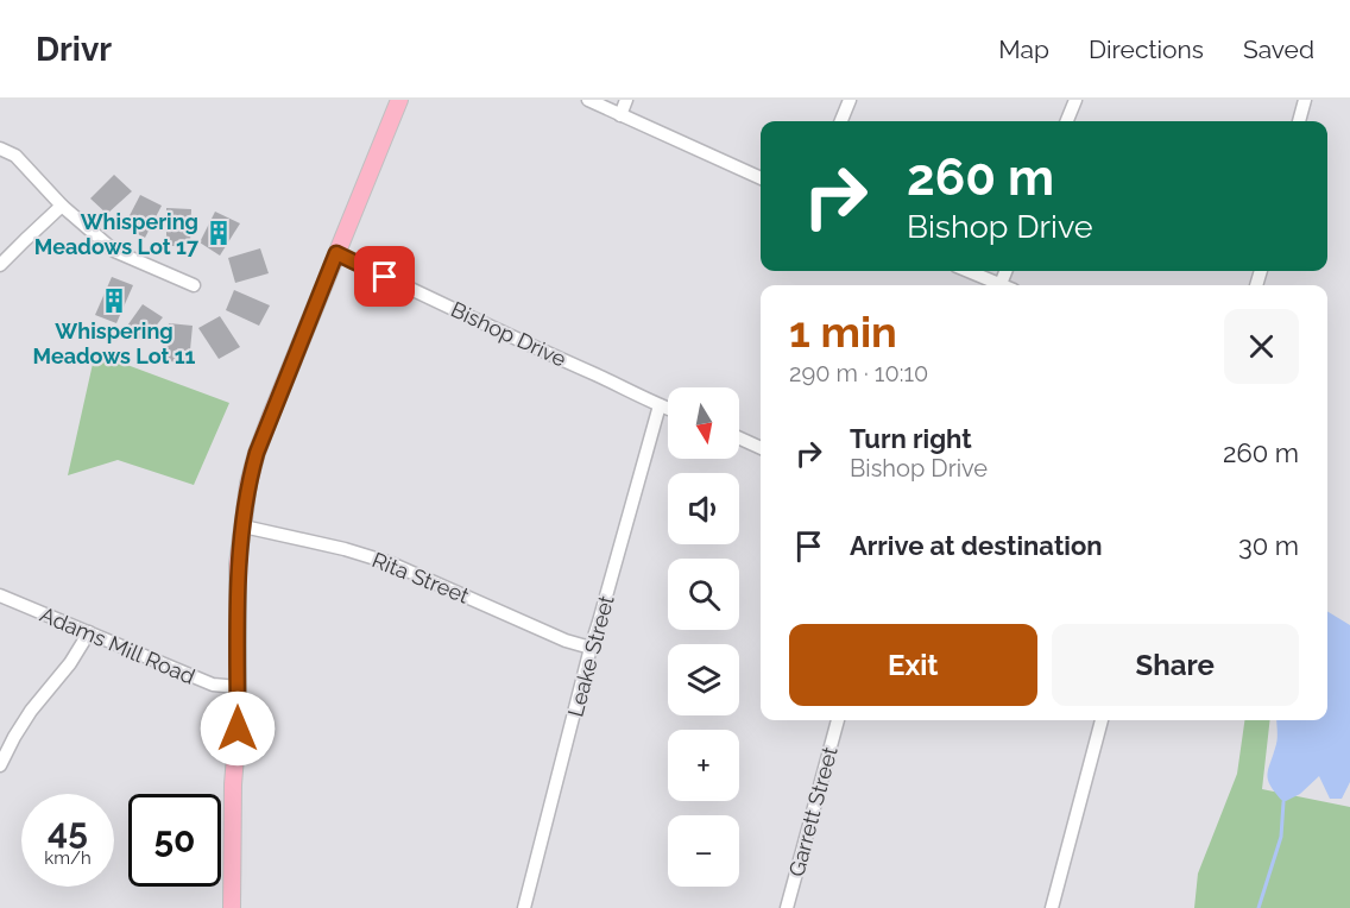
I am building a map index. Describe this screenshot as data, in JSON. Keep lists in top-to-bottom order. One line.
{"streets":{"street":["Bishop Drive","Rita Street","Adams Mill Road","Leake Street","Garrett Street"]},"crossings":[["Bishop Drive","Leake Street"],["Rita Street","Leake Street"]],"places":{"building":["Whispering Meadows Lot 17","Whispering Meadows Lot 11"]},"north":"bottom","page":{"header":"Drivr","nav":["Map","Directions","Saved"],"turn":["260 m","Bishop Drive"],"heading":["1 min","290 m · 10:10"],"map_buttons":["+","−"],"list":[{"name":"Turn right","note":"Bishop Drive","value":"260 m"},{"name":"Arrive at destination","value":"30 m"}],"buttons":["Exit","Share"],"speed":"45 km/h","limit":"50"}}
